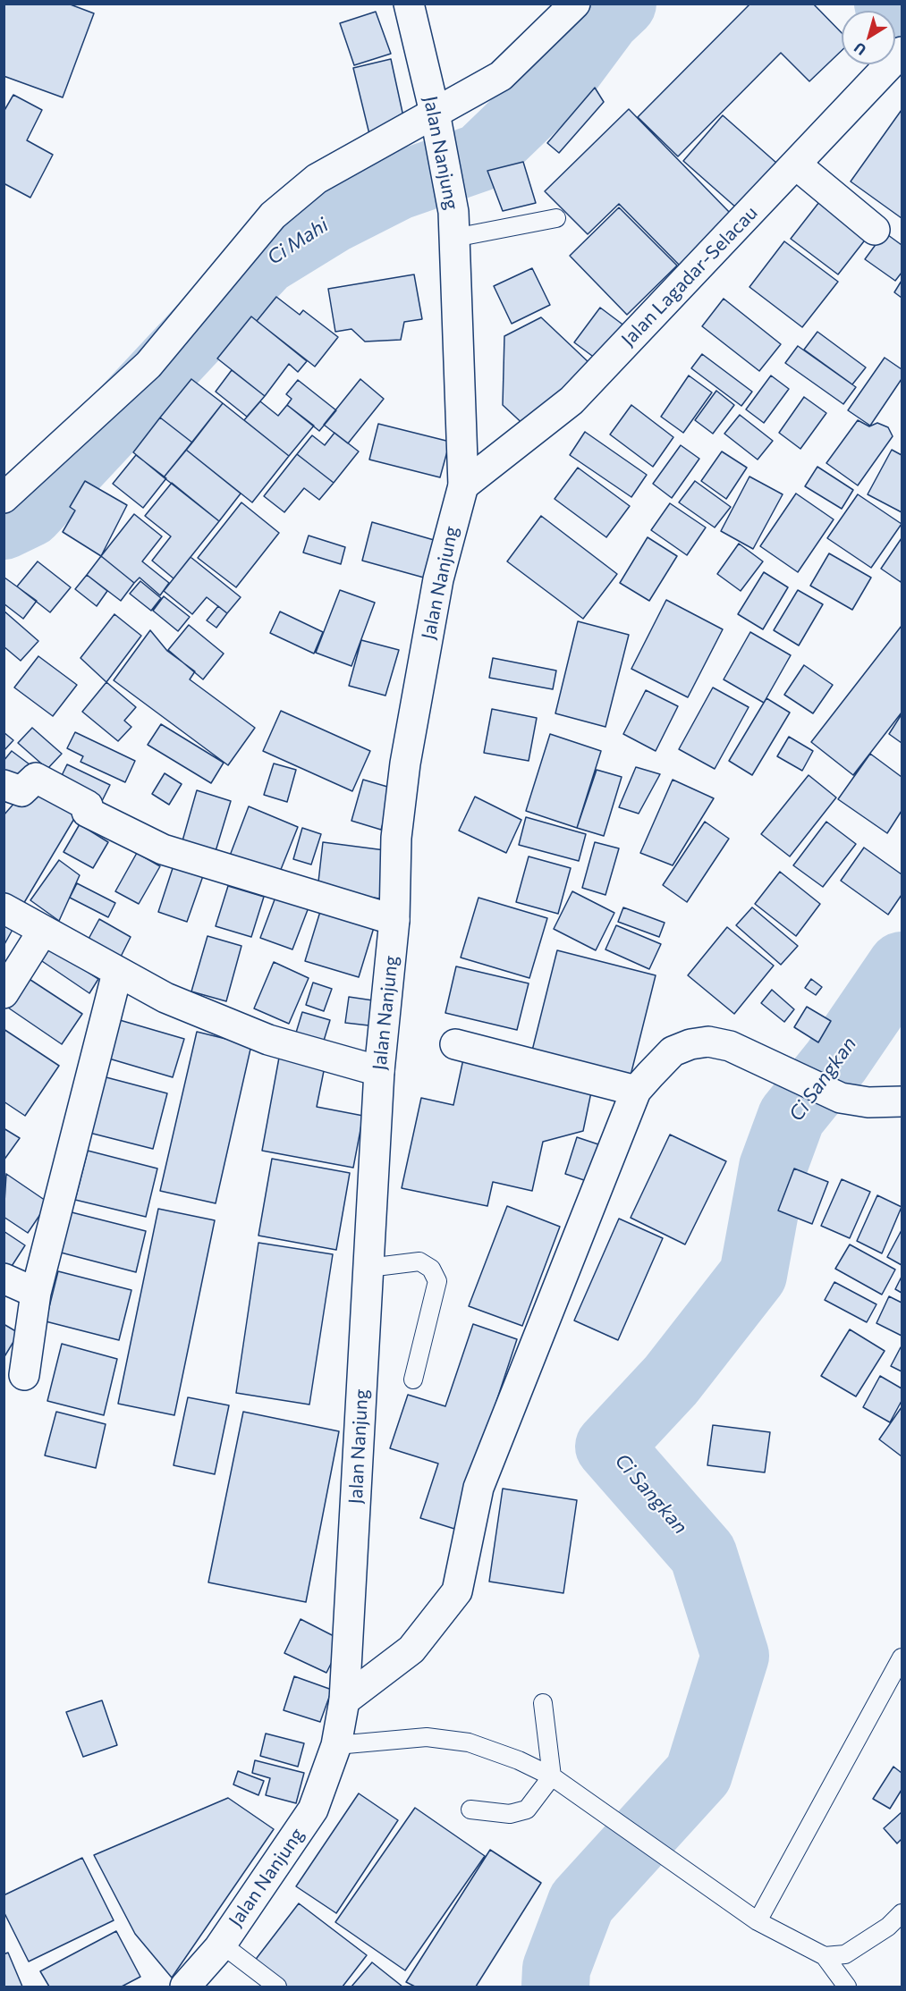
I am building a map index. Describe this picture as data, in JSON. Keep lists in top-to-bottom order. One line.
{"streets":{"street":["Jalan Nanjung","Jalan Lagadar-Selacau"]},"crossings":[["Jalan Nanjung","Jalan Lagadar-Selacau"]],"water":["Ci Mahi","Ci Sangkan"],"north":"bottom left"}
